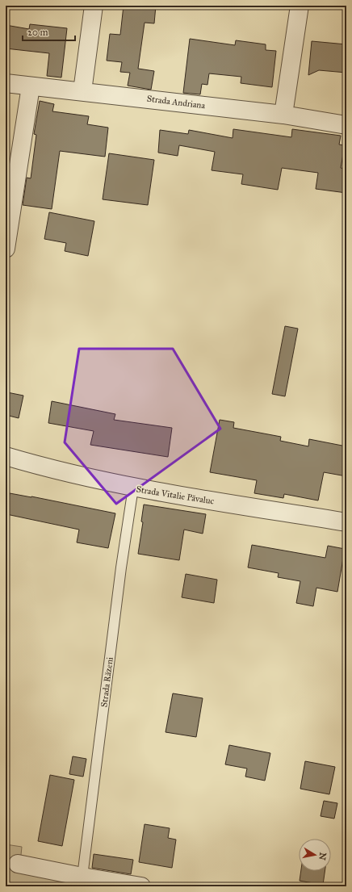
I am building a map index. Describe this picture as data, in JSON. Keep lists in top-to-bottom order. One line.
{"streets":{"street":["Strada Andriana","Strada Vitalie Păvaluc"],"lane":["Strada Răzeni"]},"crossings":[["Strada Vitalie Păvaluc","Strada Răzeni"]],"scale_bar":"20 m","north":"right"}
